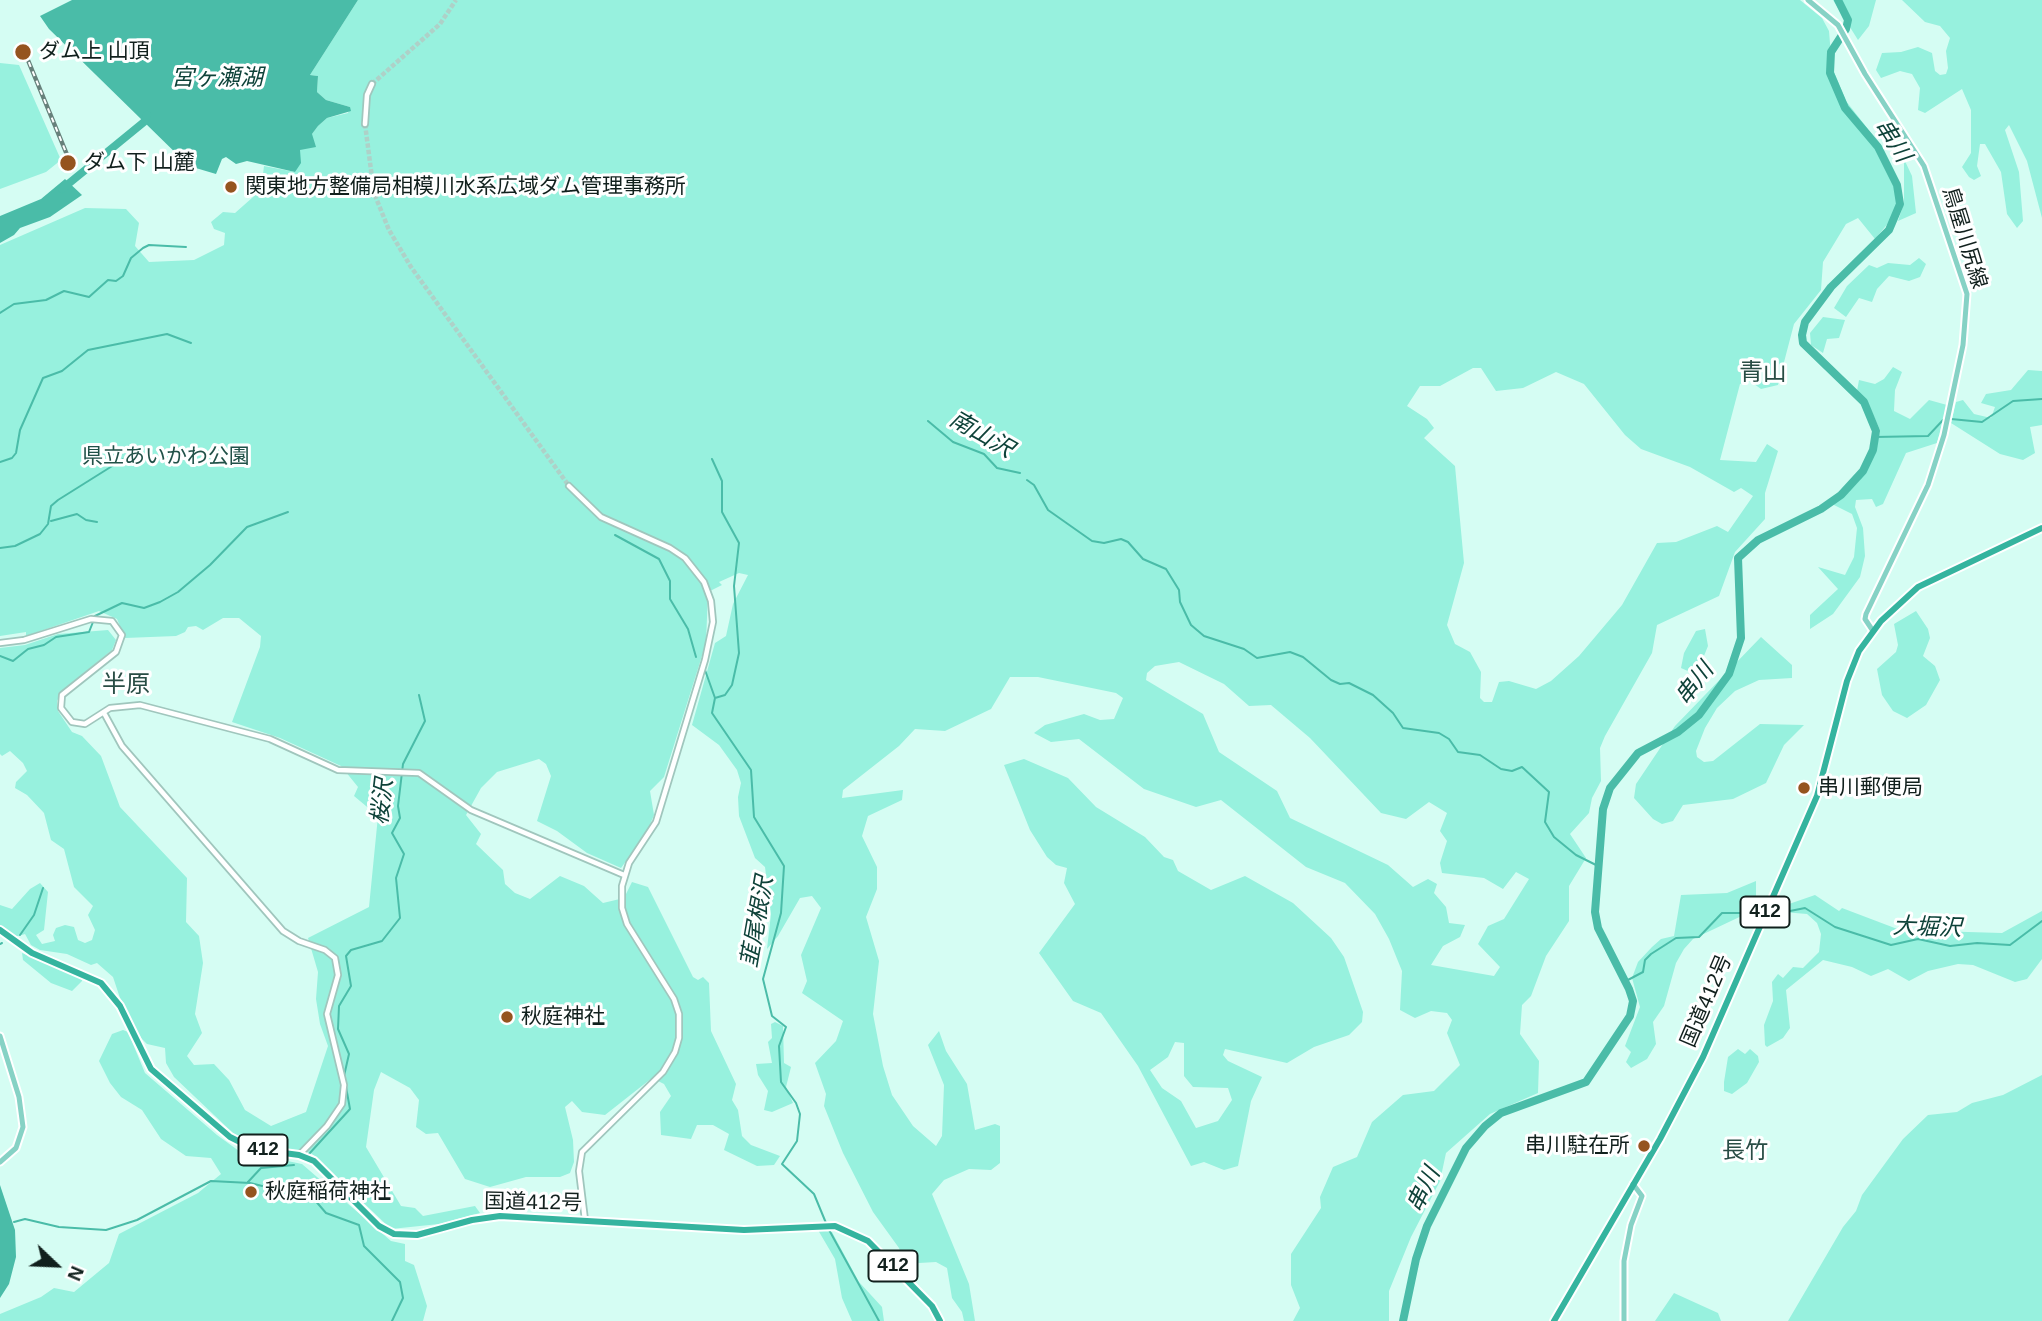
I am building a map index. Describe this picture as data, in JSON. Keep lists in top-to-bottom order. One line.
{"streets":{"highway":["412","国道412号"],"main road":["鳥屋川尻線"]},"crossings":[["鳥屋川尻線","国道412号"]],"districts":["青山","半原","長竹"],"water":["宮ヶ瀬湖","串川","南山沢","桜沢","韮尾根沢","大堀沢"],"parks":["県立あいかわ公園"],"places":["ダム上 山頂","ダム下 山麓","関東地方整備局相模川水系広域ダム管理事務所","串川郵便局","秋庭神社","串川駐在所","秋庭稲荷神社"],"north":"bottom right"}
